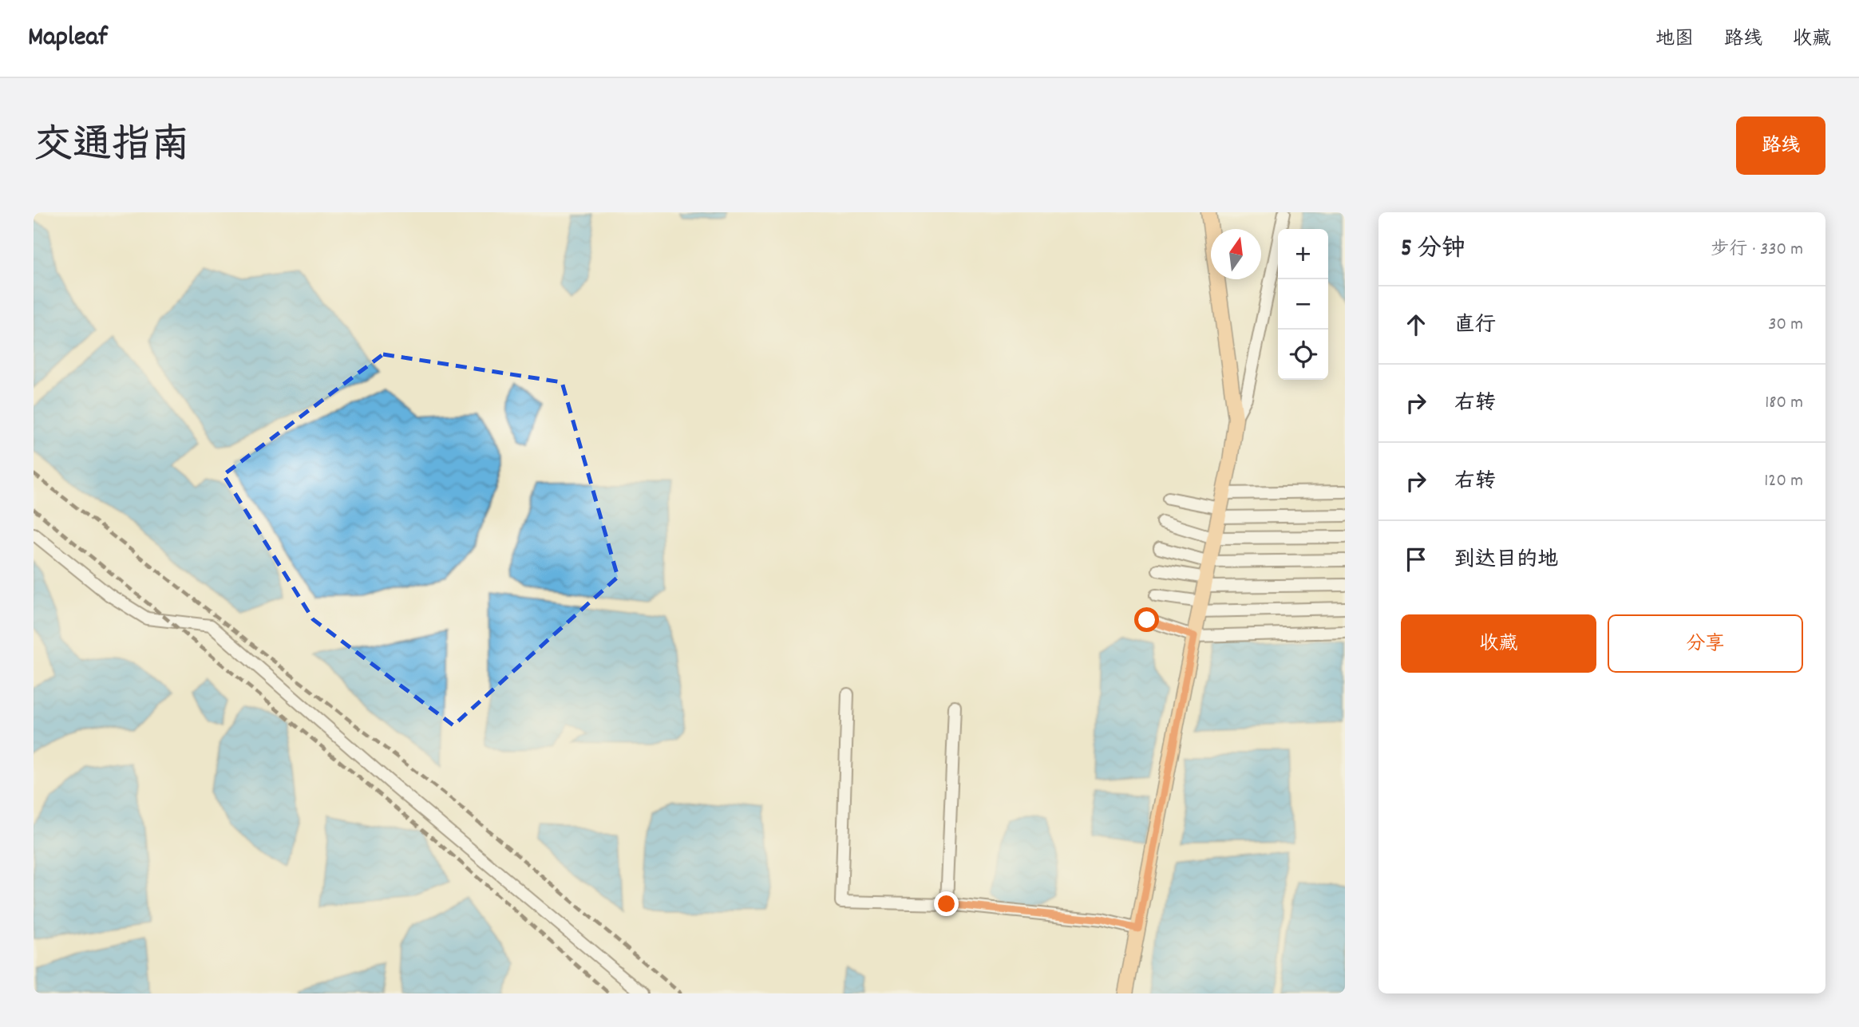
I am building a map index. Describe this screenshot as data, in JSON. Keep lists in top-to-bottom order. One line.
{"north":"top","page":{"header":"Mapleaf","nav":["地图","路线","收藏"],"title":"交通指南","buttons":["路线",["收藏","分享"]],"heading":["5 分钟","步行 · 330 m"],"map_buttons":["+","−"],"list":[["直行","30 m"],["右转","180 m"],["右转","120 m"],"到达目的地"]}}
